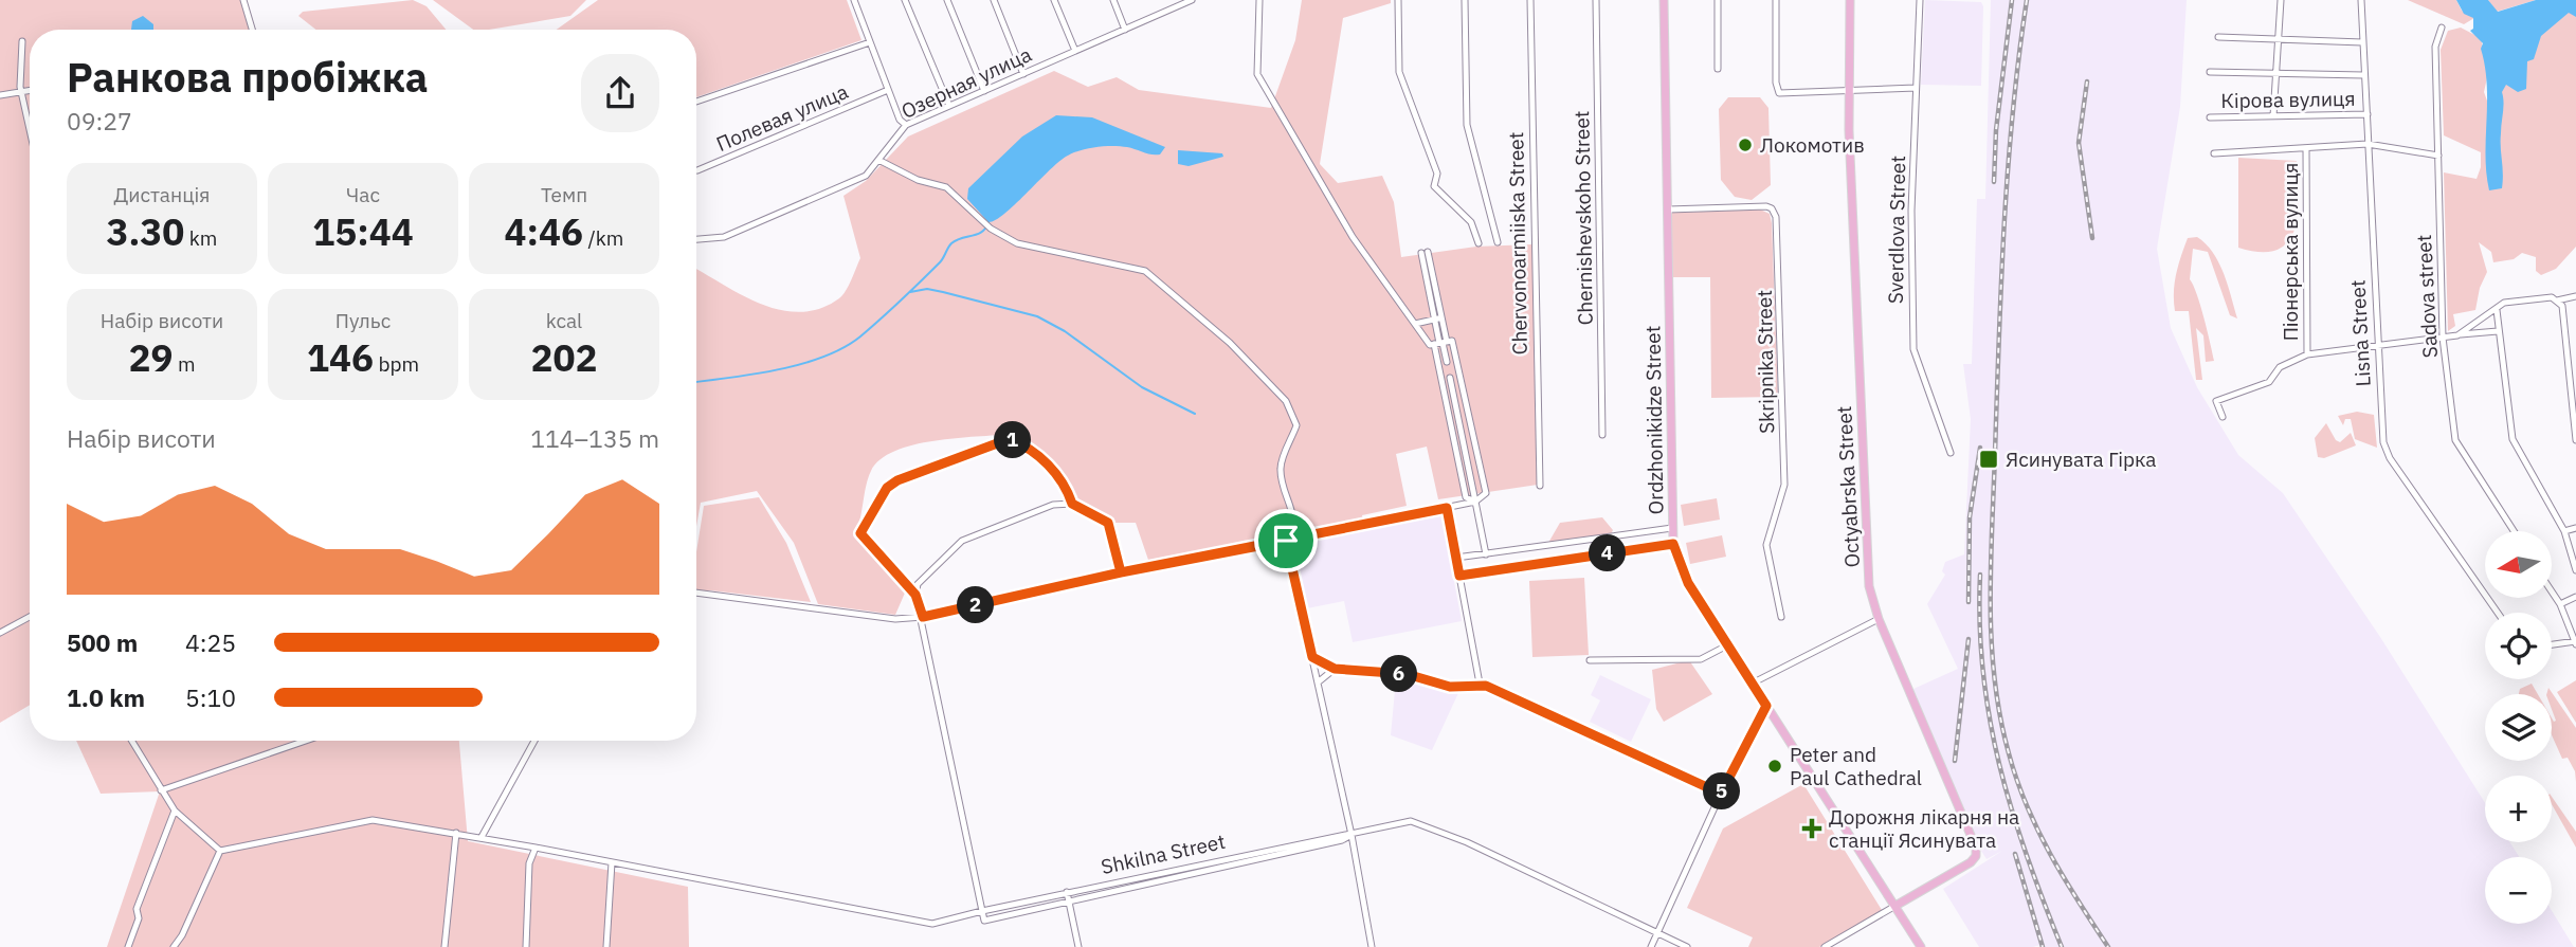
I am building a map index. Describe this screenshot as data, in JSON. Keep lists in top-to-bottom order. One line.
{"streets":{"main road":["Ordzhonikidze Street","Octyabrska Street"],"street":["Озерная улица","Кірова вулиця","Полевая улица","Chernishevskoho Street","Sverdlova Street","Chervonoarmiiska Street","Піонерська вулиця","Sadova street","Lisna Street","Skripnika Street","Shkilna Street"]},"crossings":[["Кірова вулиця","Lisna Street"],["Skripnika Street","Ordzhonikidze Street"],["Ordzhonikidze Street","Octyabrska Street"]],"places":{"other":["Локомотив","Peter and Paul Cathedral"],"transit":["Ясинувата Гірка"],"health":["Дорожня лікарня на станції Ясинувата"]},"north":"left","page":{"heading":["Ранкова пробіжка","09:27"],"stats":[["Дистанція","3.30 km"],["Час","15:44"],["Темп","4:46 /km"],["Набір висоти","29 m"],["Пульс","146 bpm"],["kcal","202"]],"chart":["Набір висоти","114–135 m"],"pins":["1","4","2","6","5"],"map_buttons":["+","−"],"list":[{"name":"500 m","note":"4:25"},{"name":"1.0 km","note":"5:10"}]}}
